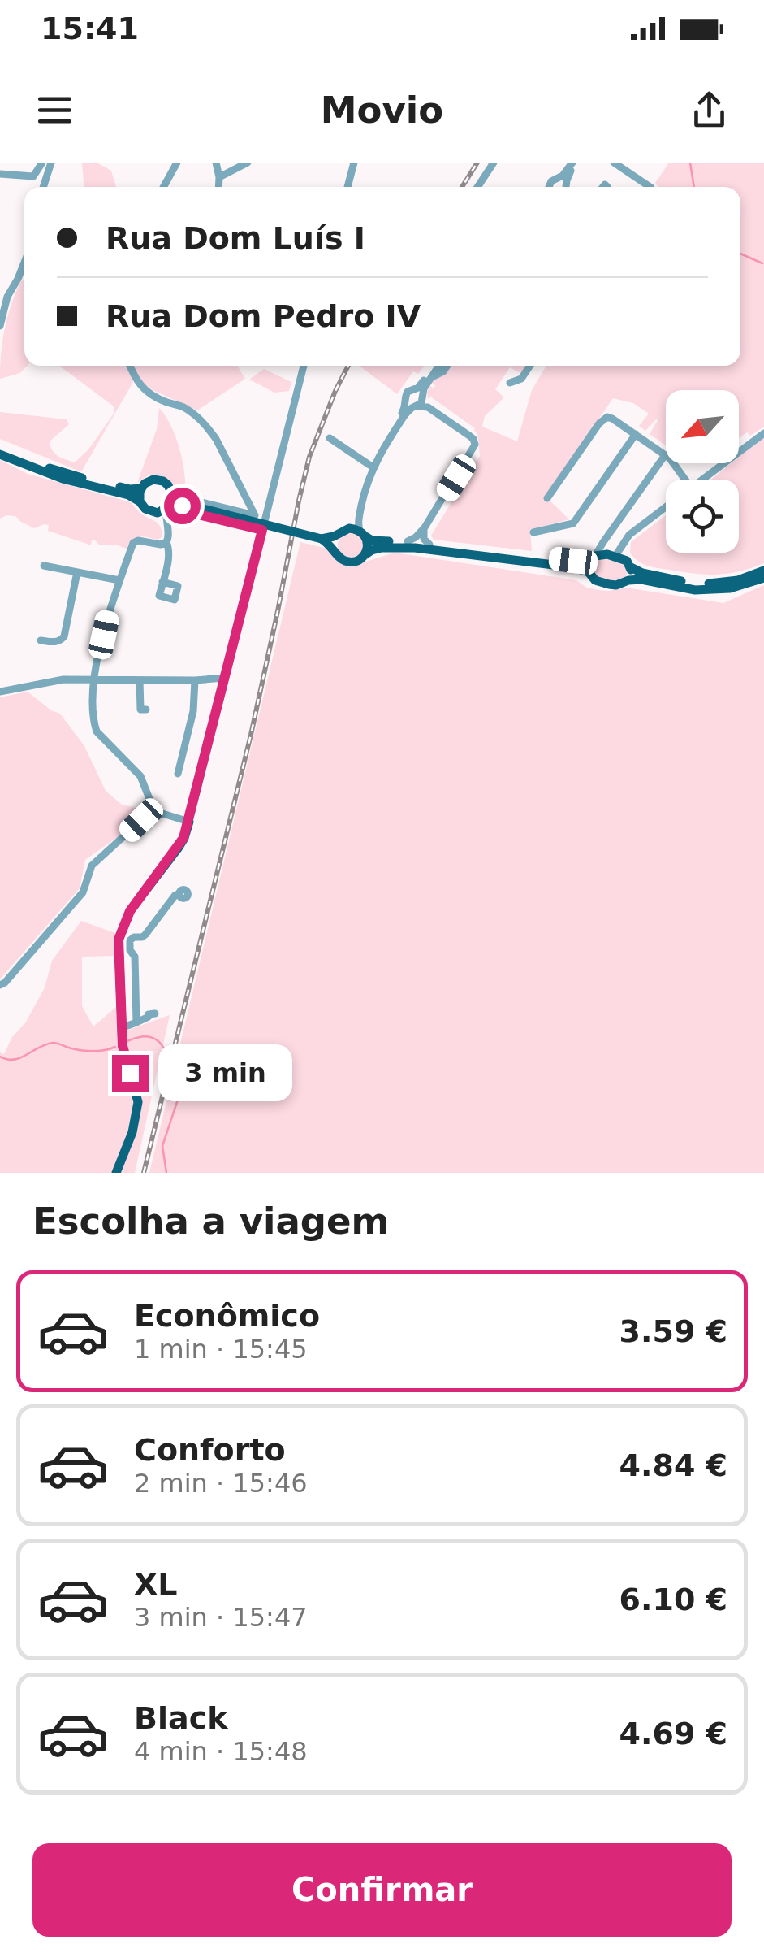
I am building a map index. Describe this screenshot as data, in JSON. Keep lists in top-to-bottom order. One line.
{"north":"bottom left","page":{"status":"15:41","header":"Movio","banner":["Rua Dom Luís I","Rua Dom Pedro IV"],"bubble":"3 min","heading":"Escolha a viagem","list":[{"name":"Econômico","note":"1 min · 15:45","value":"3.59 €"},{"name":"Conforto","note":"2 min · 15:46","value":"4.84 €"},{"name":"XL","note":"3 min · 15:47","value":"6.10 €"},{"name":"Black","note":"4 min · 15:48","value":"4.69 €"}],"buttons":"Confirmar"}}
